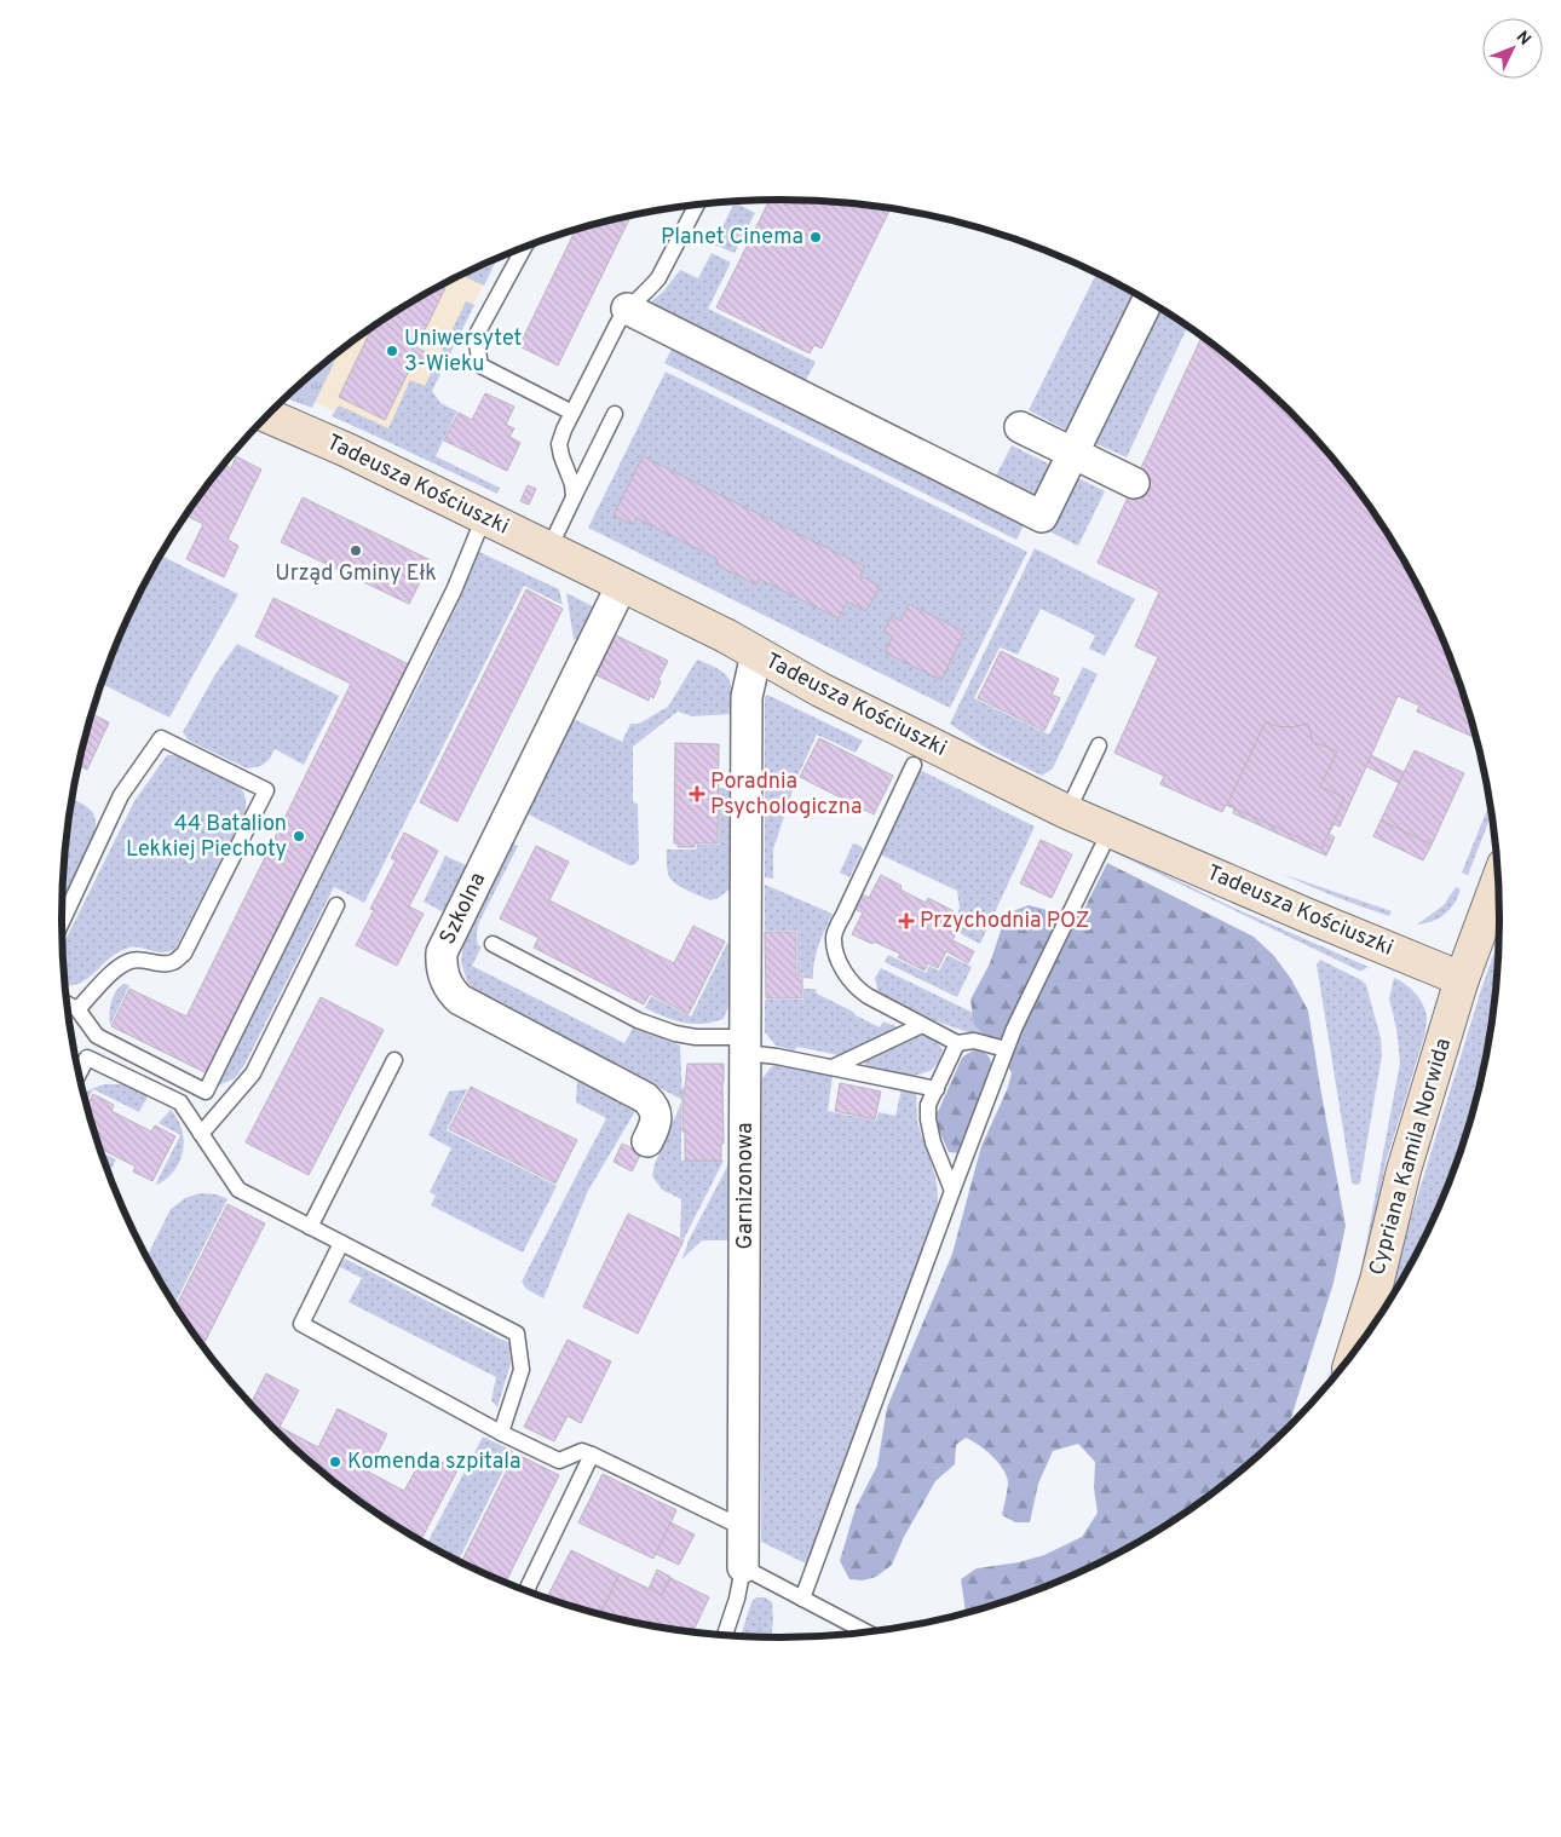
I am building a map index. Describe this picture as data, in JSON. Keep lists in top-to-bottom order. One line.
{"streets":{"street":["Tadeusza Kościuszki","Szkolna","Cypriana Kamila Norwida","Garnizonowa"]},"crossings":[["Tadeusza Kościuszki","Szkolna"],["Tadeusza Kościuszki","Cypriana Kamila Norwida"],["Tadeusza Kościuszki","Garnizonowa"]],"places":{"other":["Planet Cinema","Uniwersytet 3-Wieku","Urząd Gminy Ełk","44 Batalion Lekkiej Piechoty","Komenda szpitala"],"health":["Poradnia Psychologiczna","Przychodnia POZ"]},"north":"top right"}
